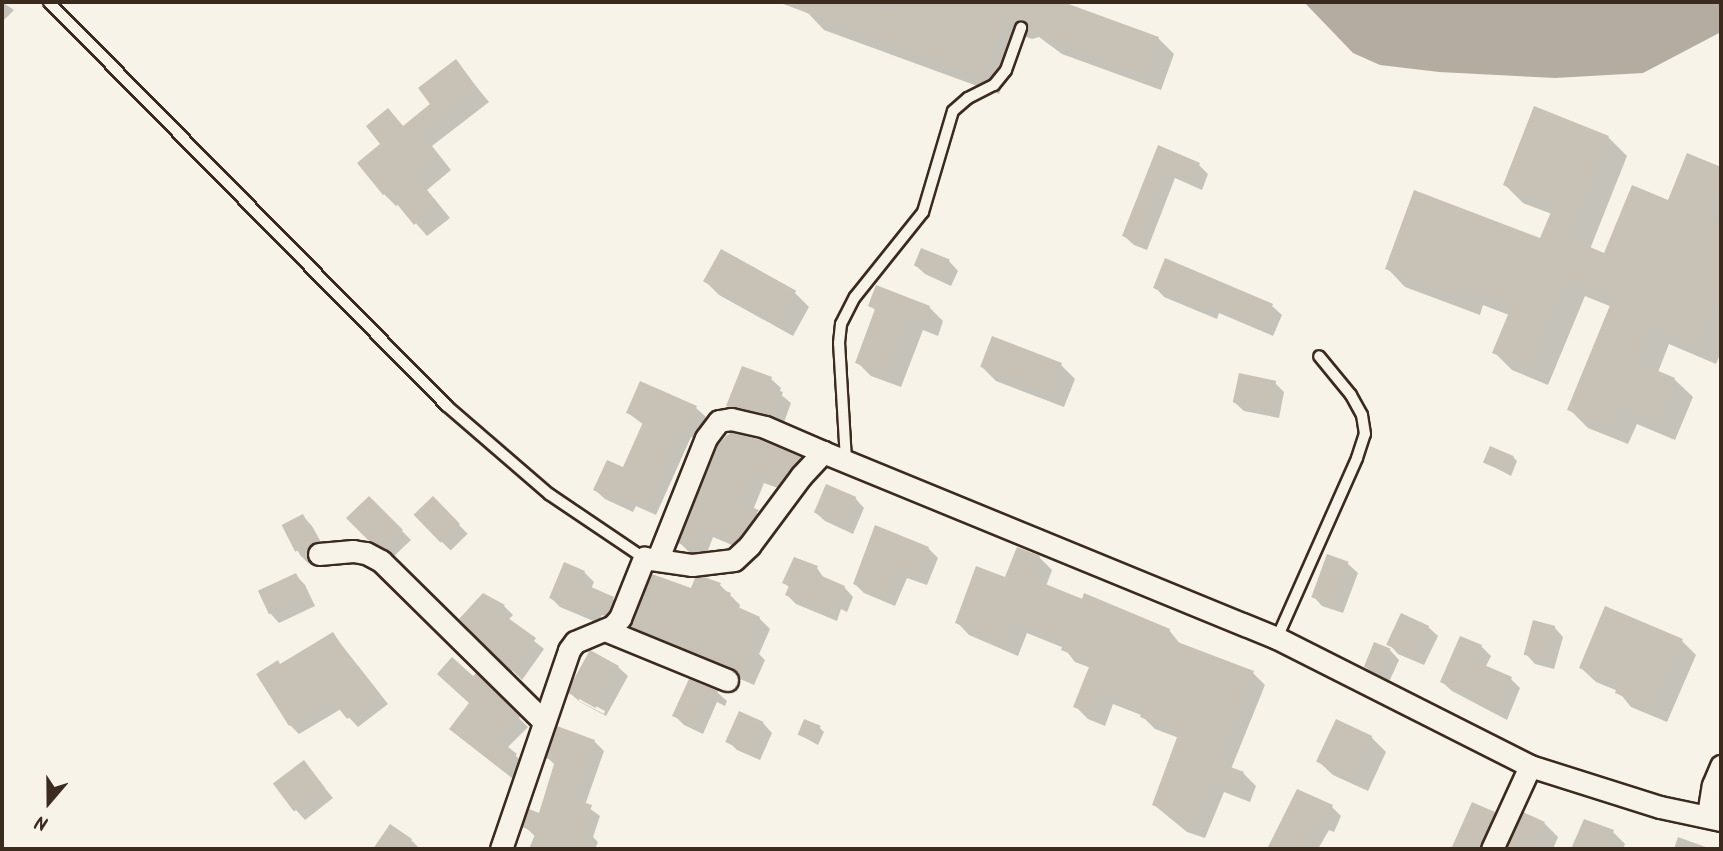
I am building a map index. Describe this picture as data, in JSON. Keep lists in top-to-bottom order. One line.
{"north":"bottom"}
